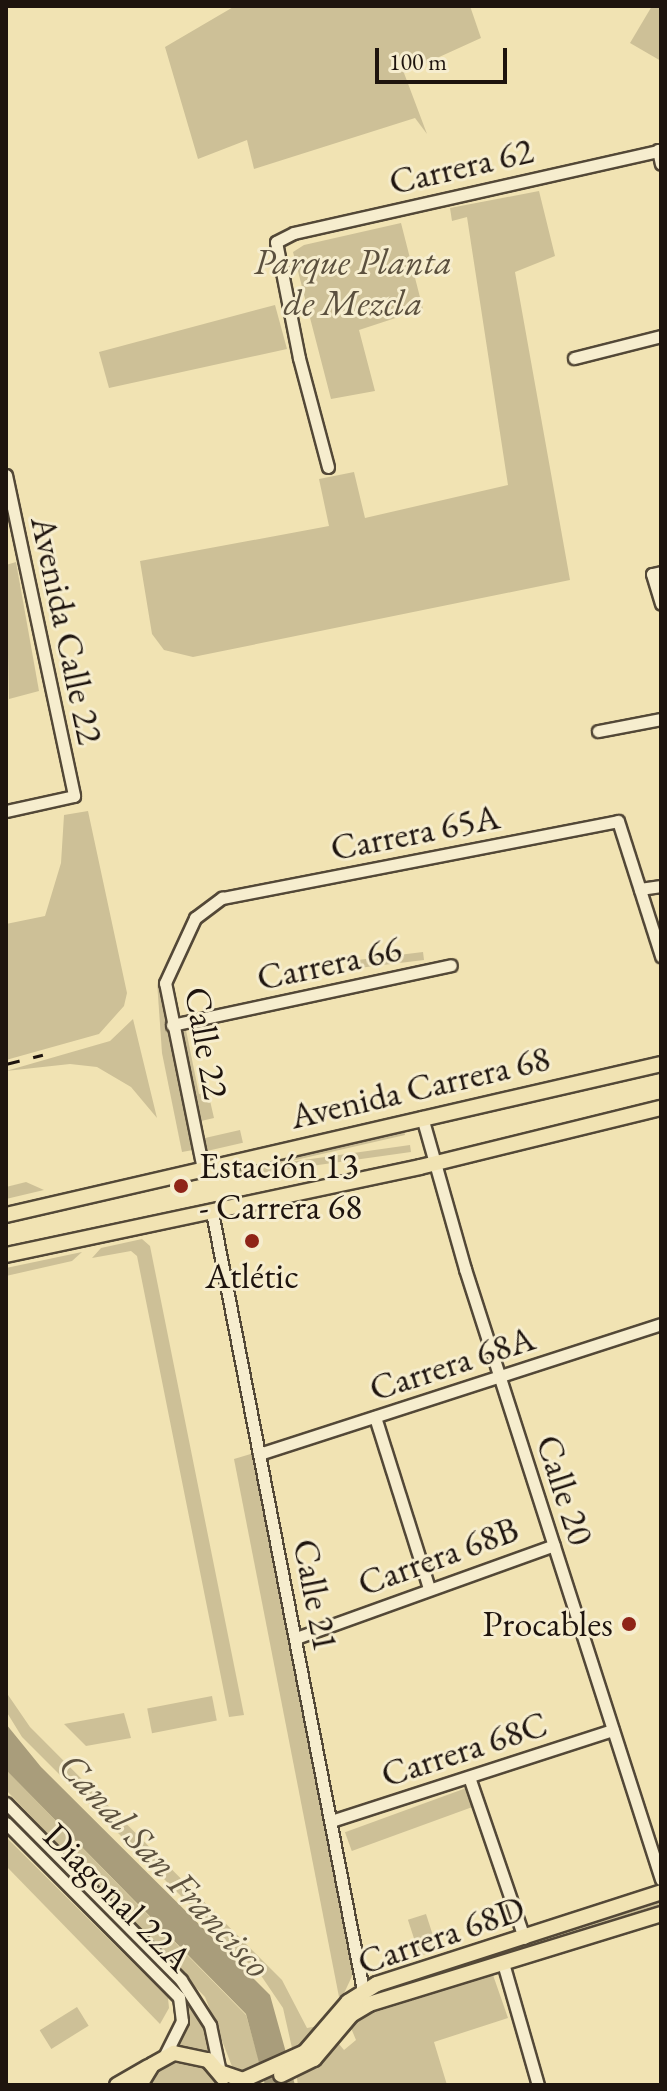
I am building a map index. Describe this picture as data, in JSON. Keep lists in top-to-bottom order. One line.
{"streets":{"main road":["Avenida Carrera 68","Carrera 68D"],"street":["Carrera 62","Avenida Calle 22","Carrera 65A","Carrera 66","Calle 22","Carrera 68A","Calle 20","Carrera 68B","Calle 21","Carrera 68C","Diagonal 22A"]},"crossings":[["Carrera 65A","Calle 22"],["Carrera 66","Calle 22"],["Calle 22","Avenida Carrera 68"],["Avenida Carrera 68","Calle 20"],["Carrera 68A","Calle 20"],["Carrera 68A","Calle 21"],["Calle 20","Carrera 68B"],["Calle 20","Carrera 68C"],["Carrera 68B","Calle 21"],["Calle 21","Carrera 68C"],["Calle 21","Carrera 68D"],["Diagonal 22A","Carrera 68D"]],"water":["Canal San Francisco"],"parks":["Parque Planta de Mezcla"],"places":["Estación 13 - Carrera 68","Atlétic","Procables"],"scale_bar":"100 m"}
